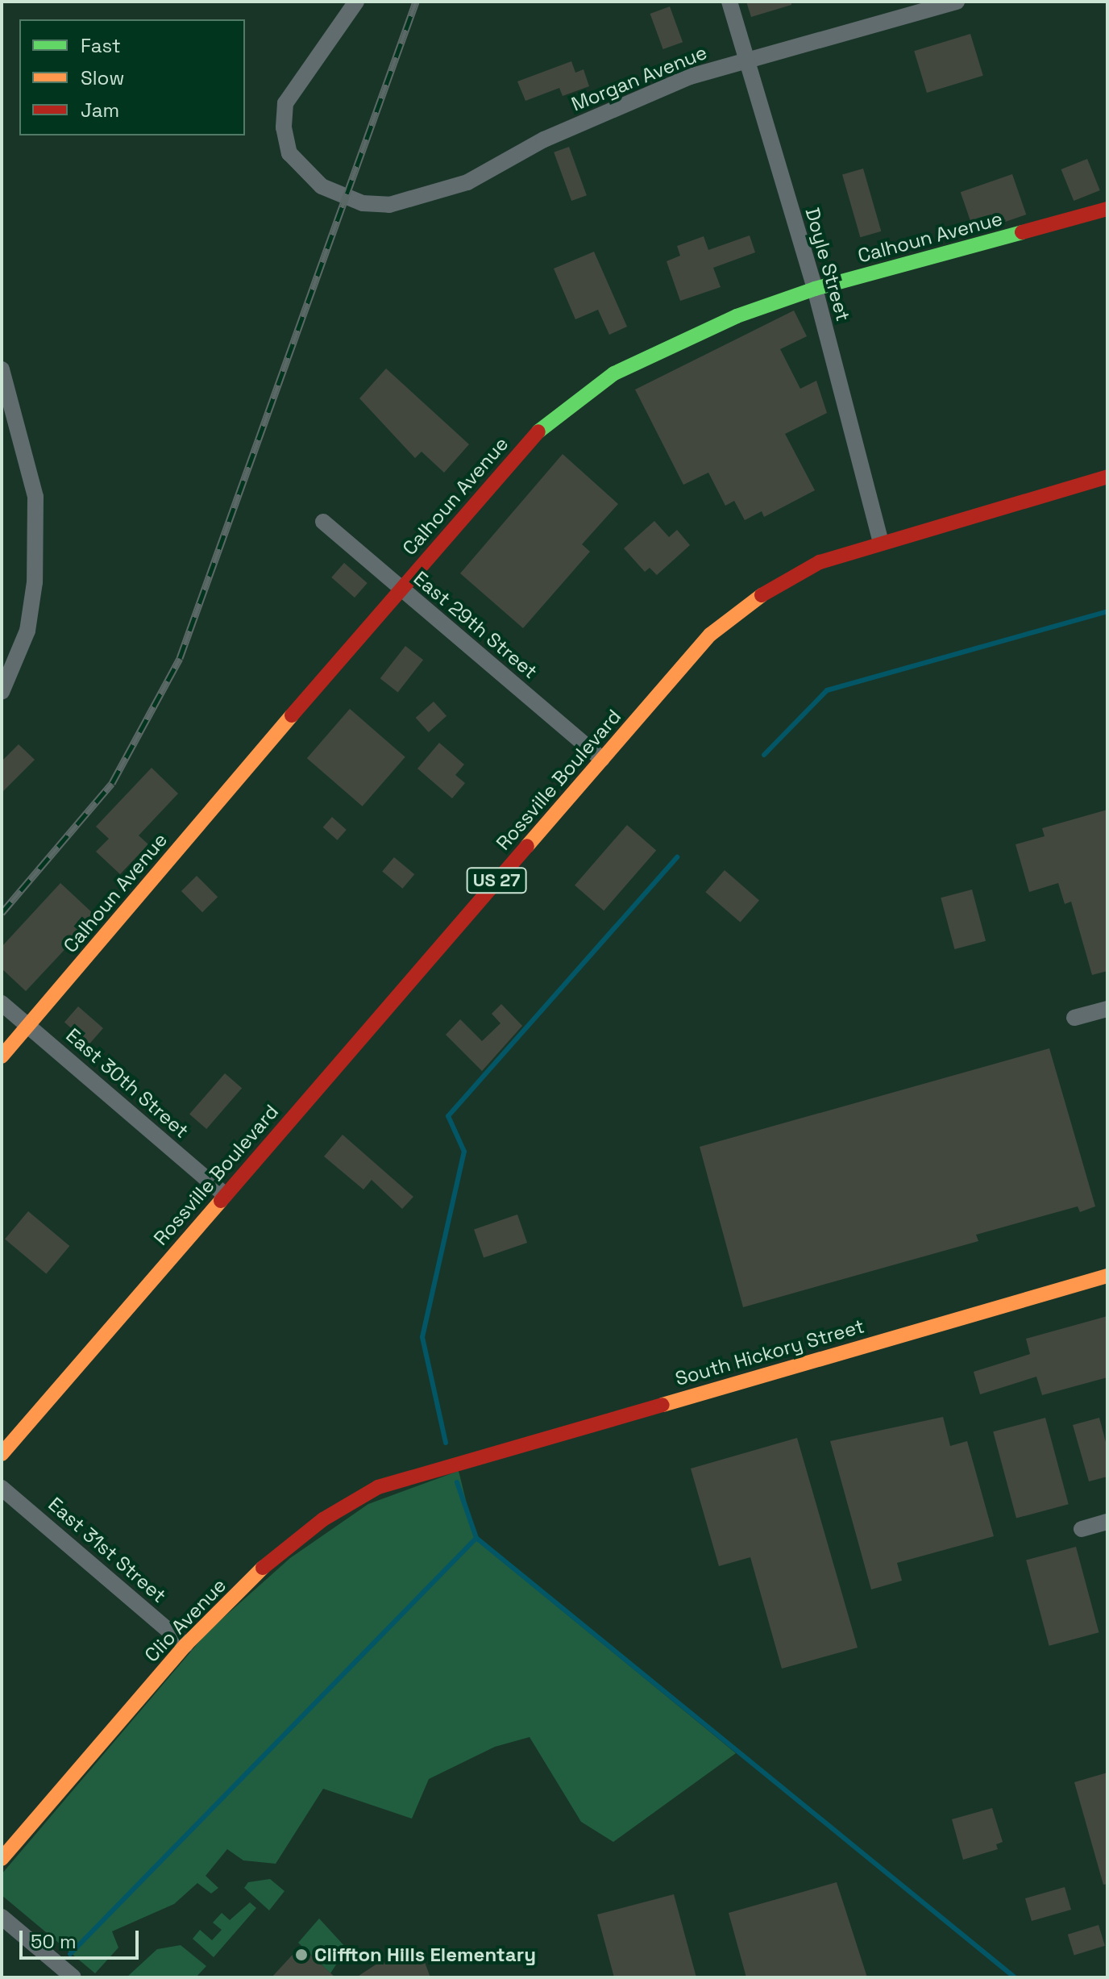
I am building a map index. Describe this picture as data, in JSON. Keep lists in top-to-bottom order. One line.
{"streets":{"main road":["Calhoun Avenue","Rossville Boulevard","US 27","South Hickory Street","Clio Avenue"],"street":["Morgan Avenue","Doyle Street","East 29th Street","East 30th Street","East 31st Street"]},"crossings":[["Morgan Avenue","Doyle Street"],["Calhoun Avenue","Doyle Street"],["Calhoun Avenue","East 29th Street"],["Calhoun Avenue","East 30th Street"],["Doyle Street","Rossville Boulevard"],["East 29th Street","Rossville Boulevard"],["Rossville Boulevard","East 30th Street"],["South Hickory Street","Clio Avenue"],["East 31st Street","Clio Avenue"]],"places":["Cliffton Hills Elementary"],"legend":["Fast","Slow","Jam"],"scale_bar":"50 m"}
